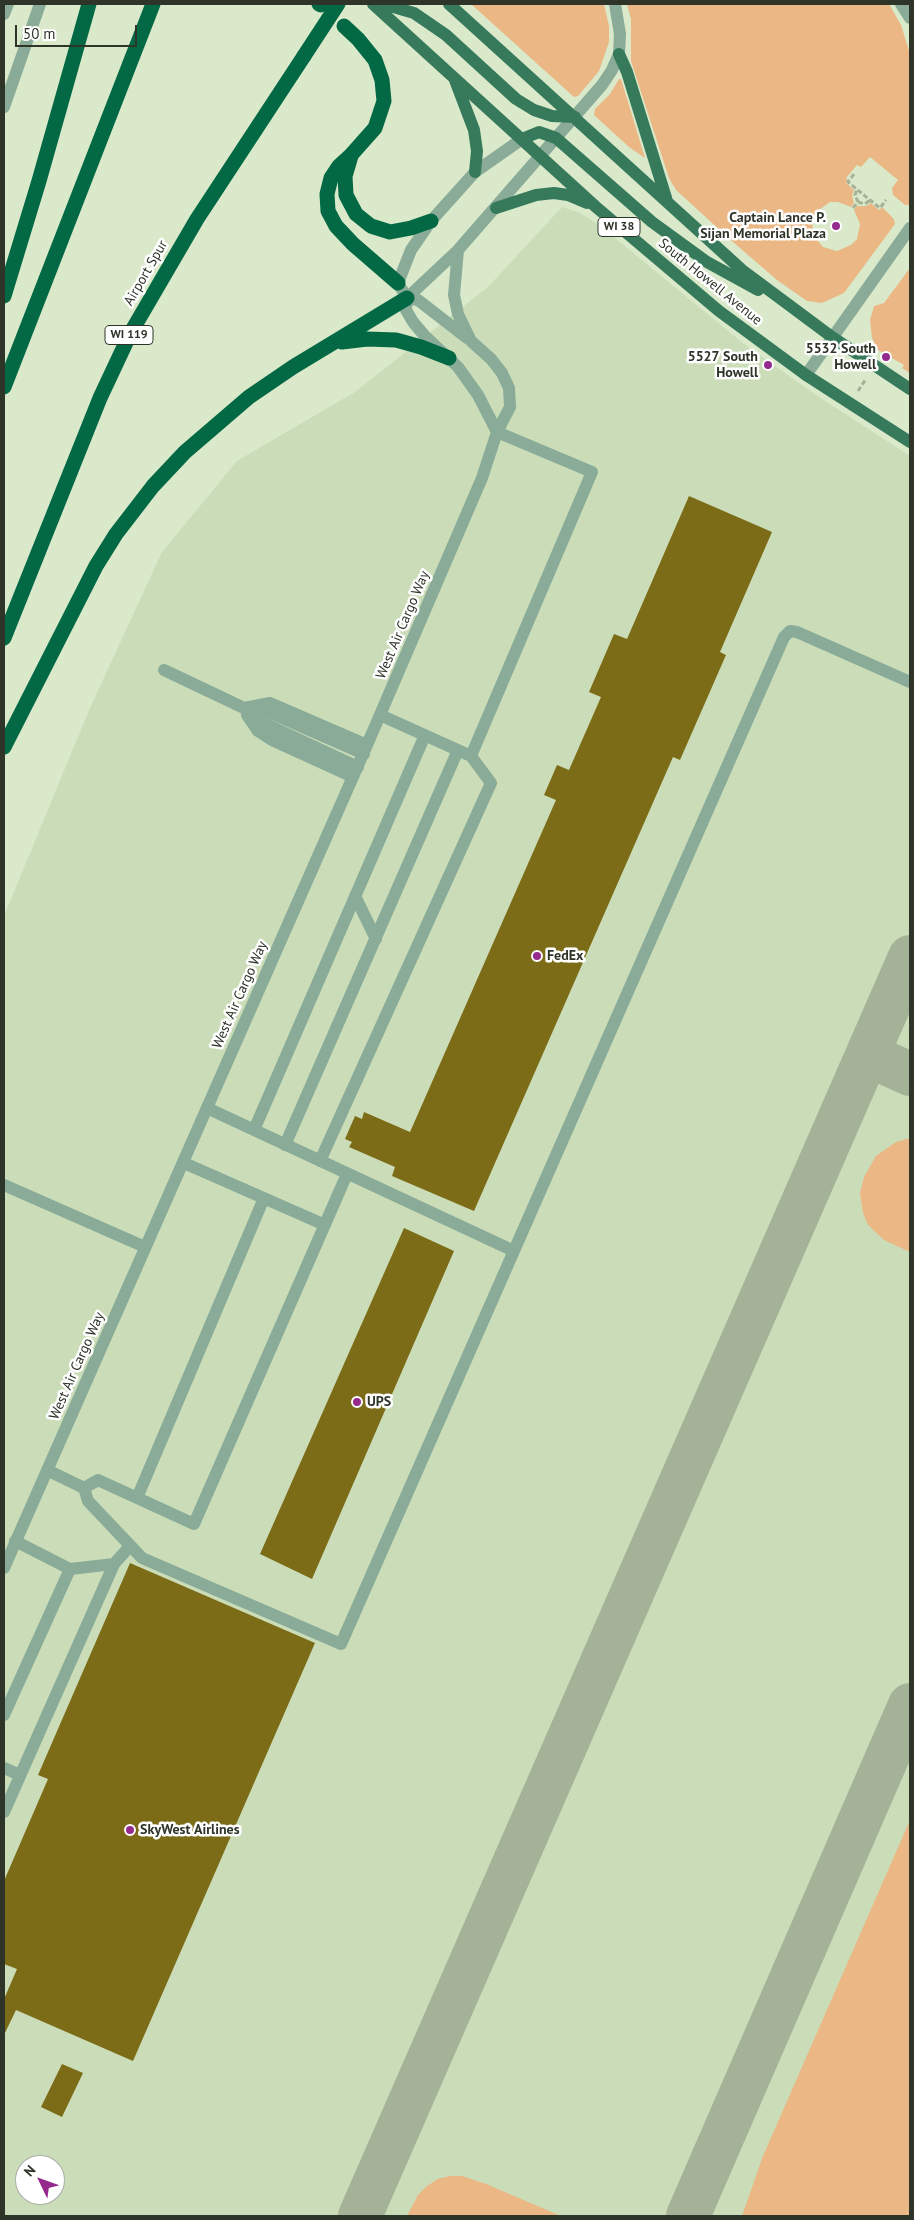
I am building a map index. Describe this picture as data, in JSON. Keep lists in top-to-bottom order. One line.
{"streets":{"highway":["Airport Spur","WI 119"],"main road":["WI 38","South Howell Avenue"],"street":["West Air Cargo Way"]},"places":["Captain Lance P. Sijan Memorial Plaza","5532 South Howell","5527 South Howell","FedEx","UPS","SkyWest Airlines"],"scale_bar":"50 m","north":"top left"}
